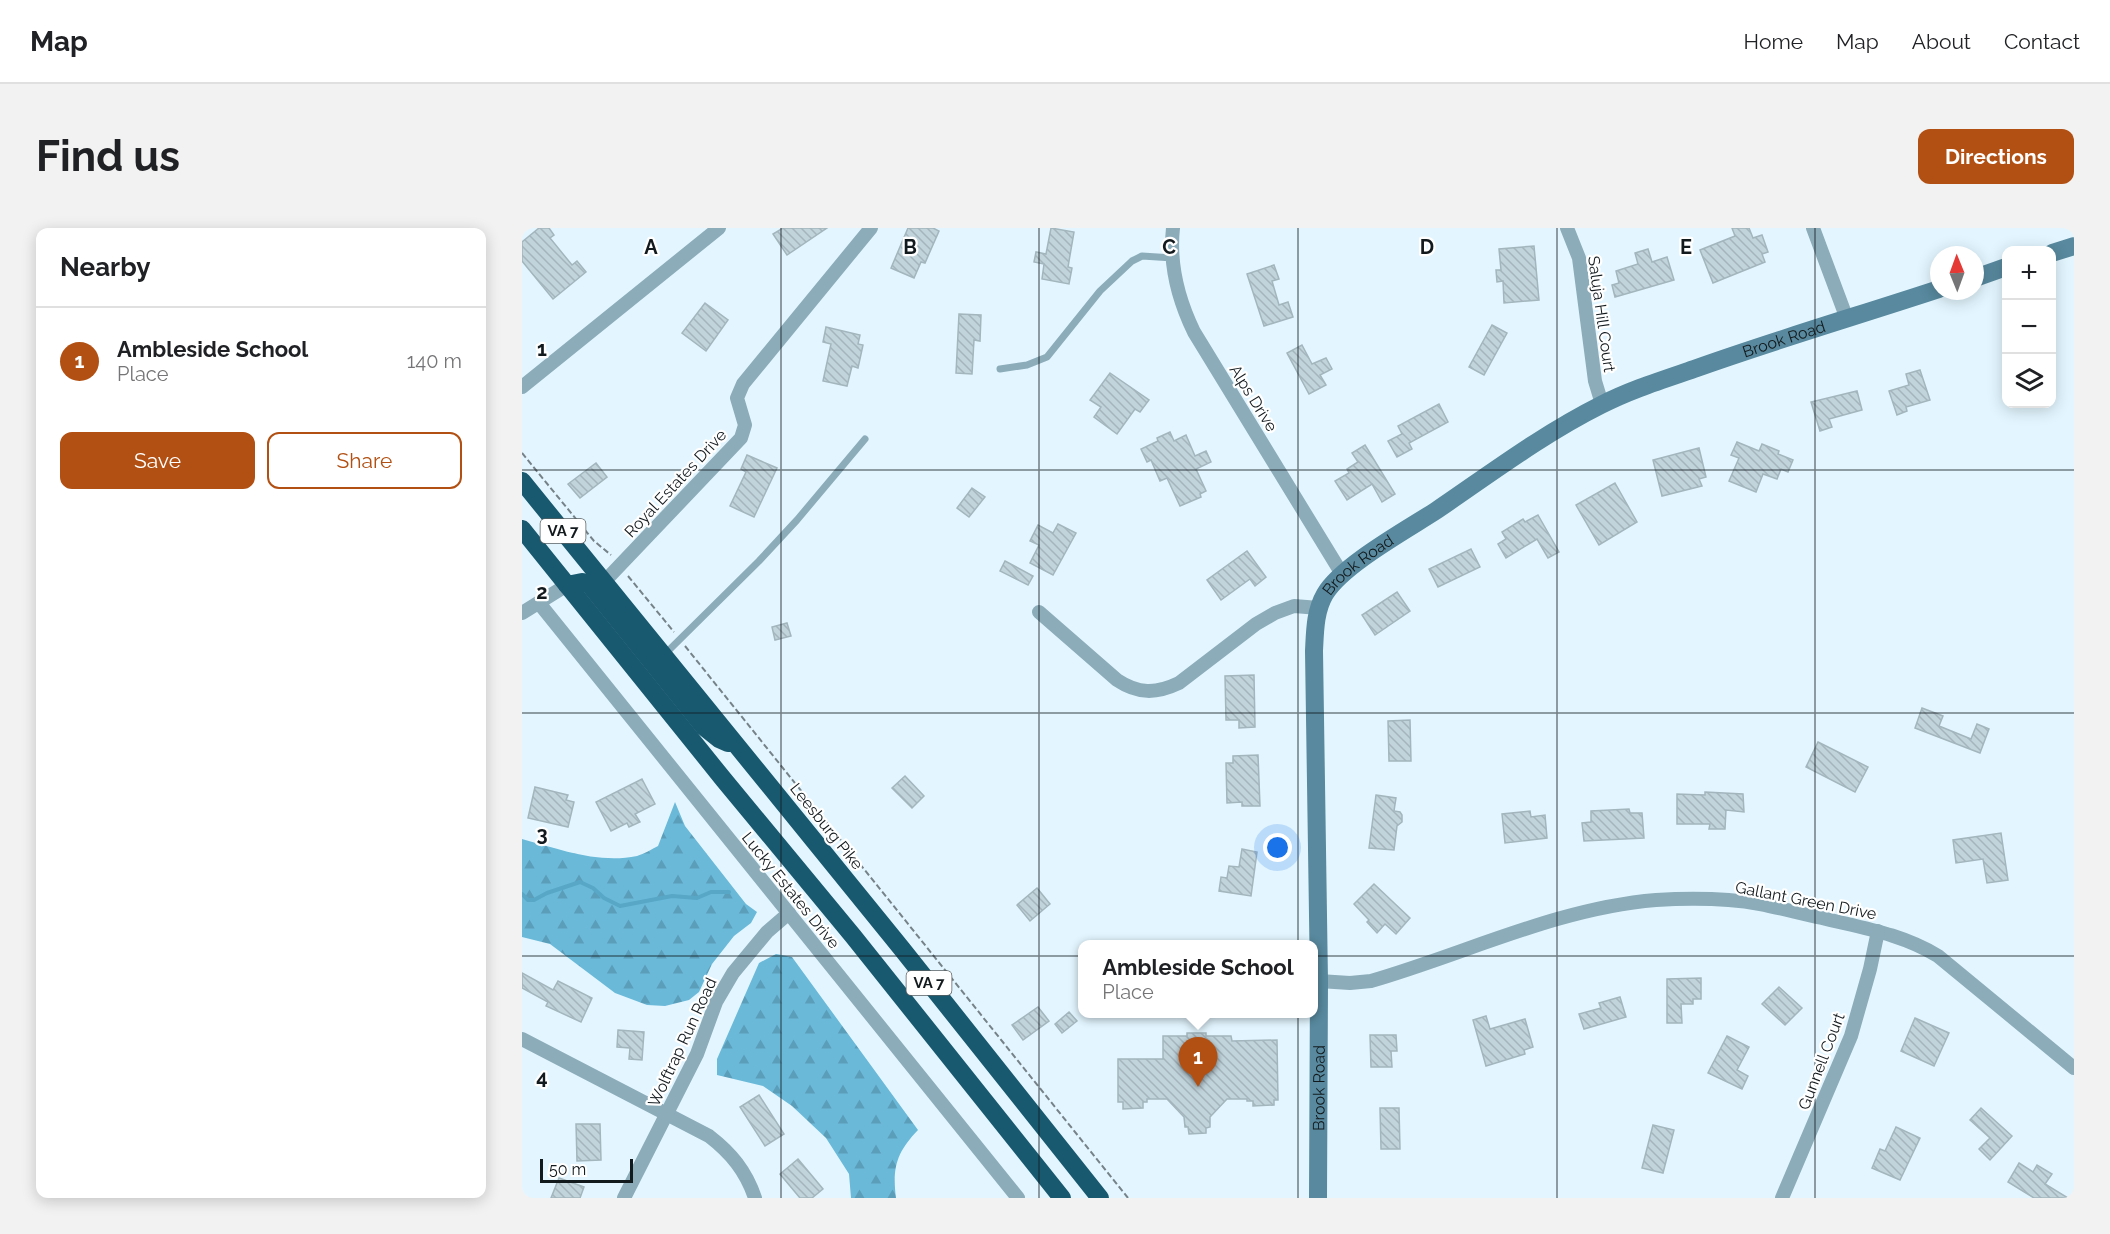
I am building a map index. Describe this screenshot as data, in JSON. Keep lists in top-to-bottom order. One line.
{"streets":{"highway":["VA 7","Leesburg Pike"],"street":["Saluja Hill Court","Brook Road","Alps Drive","Royal Estates Drive","Lucky Estates Drive","Gallant Green Drive","Wolftrap Run Road","Gunnell Court"]},"crossings":[["Saluja Hill Court","Brook Road"],["Brook Road","Alps Drive"],["Brook Road","Gallant Green Drive"],["Royal Estates Drive","Leesburg Pike"],["Lucky Estates Drive","Wolftrap Run Road"],["Gallant Green Drive","Gunnell Court"]],"scale_bar":"50 m","north":"top","page":{"header":"Map","nav":["Home","Map","About","Contact"],"buttons":["Directions",["Save","Share"]],"title":"Find us","heading":"Nearby","map_buttons":["+","−"],"list":[{"mark":"1","name":"Ambleside School","note":"Place","value":"140 m"}],"popup":["Ambleside School","Place"],"pins":"1","scale":"50 m"},"grid":{"columns":["A","B","C","D","E"],"rows":["1","2","3","4"]}}
